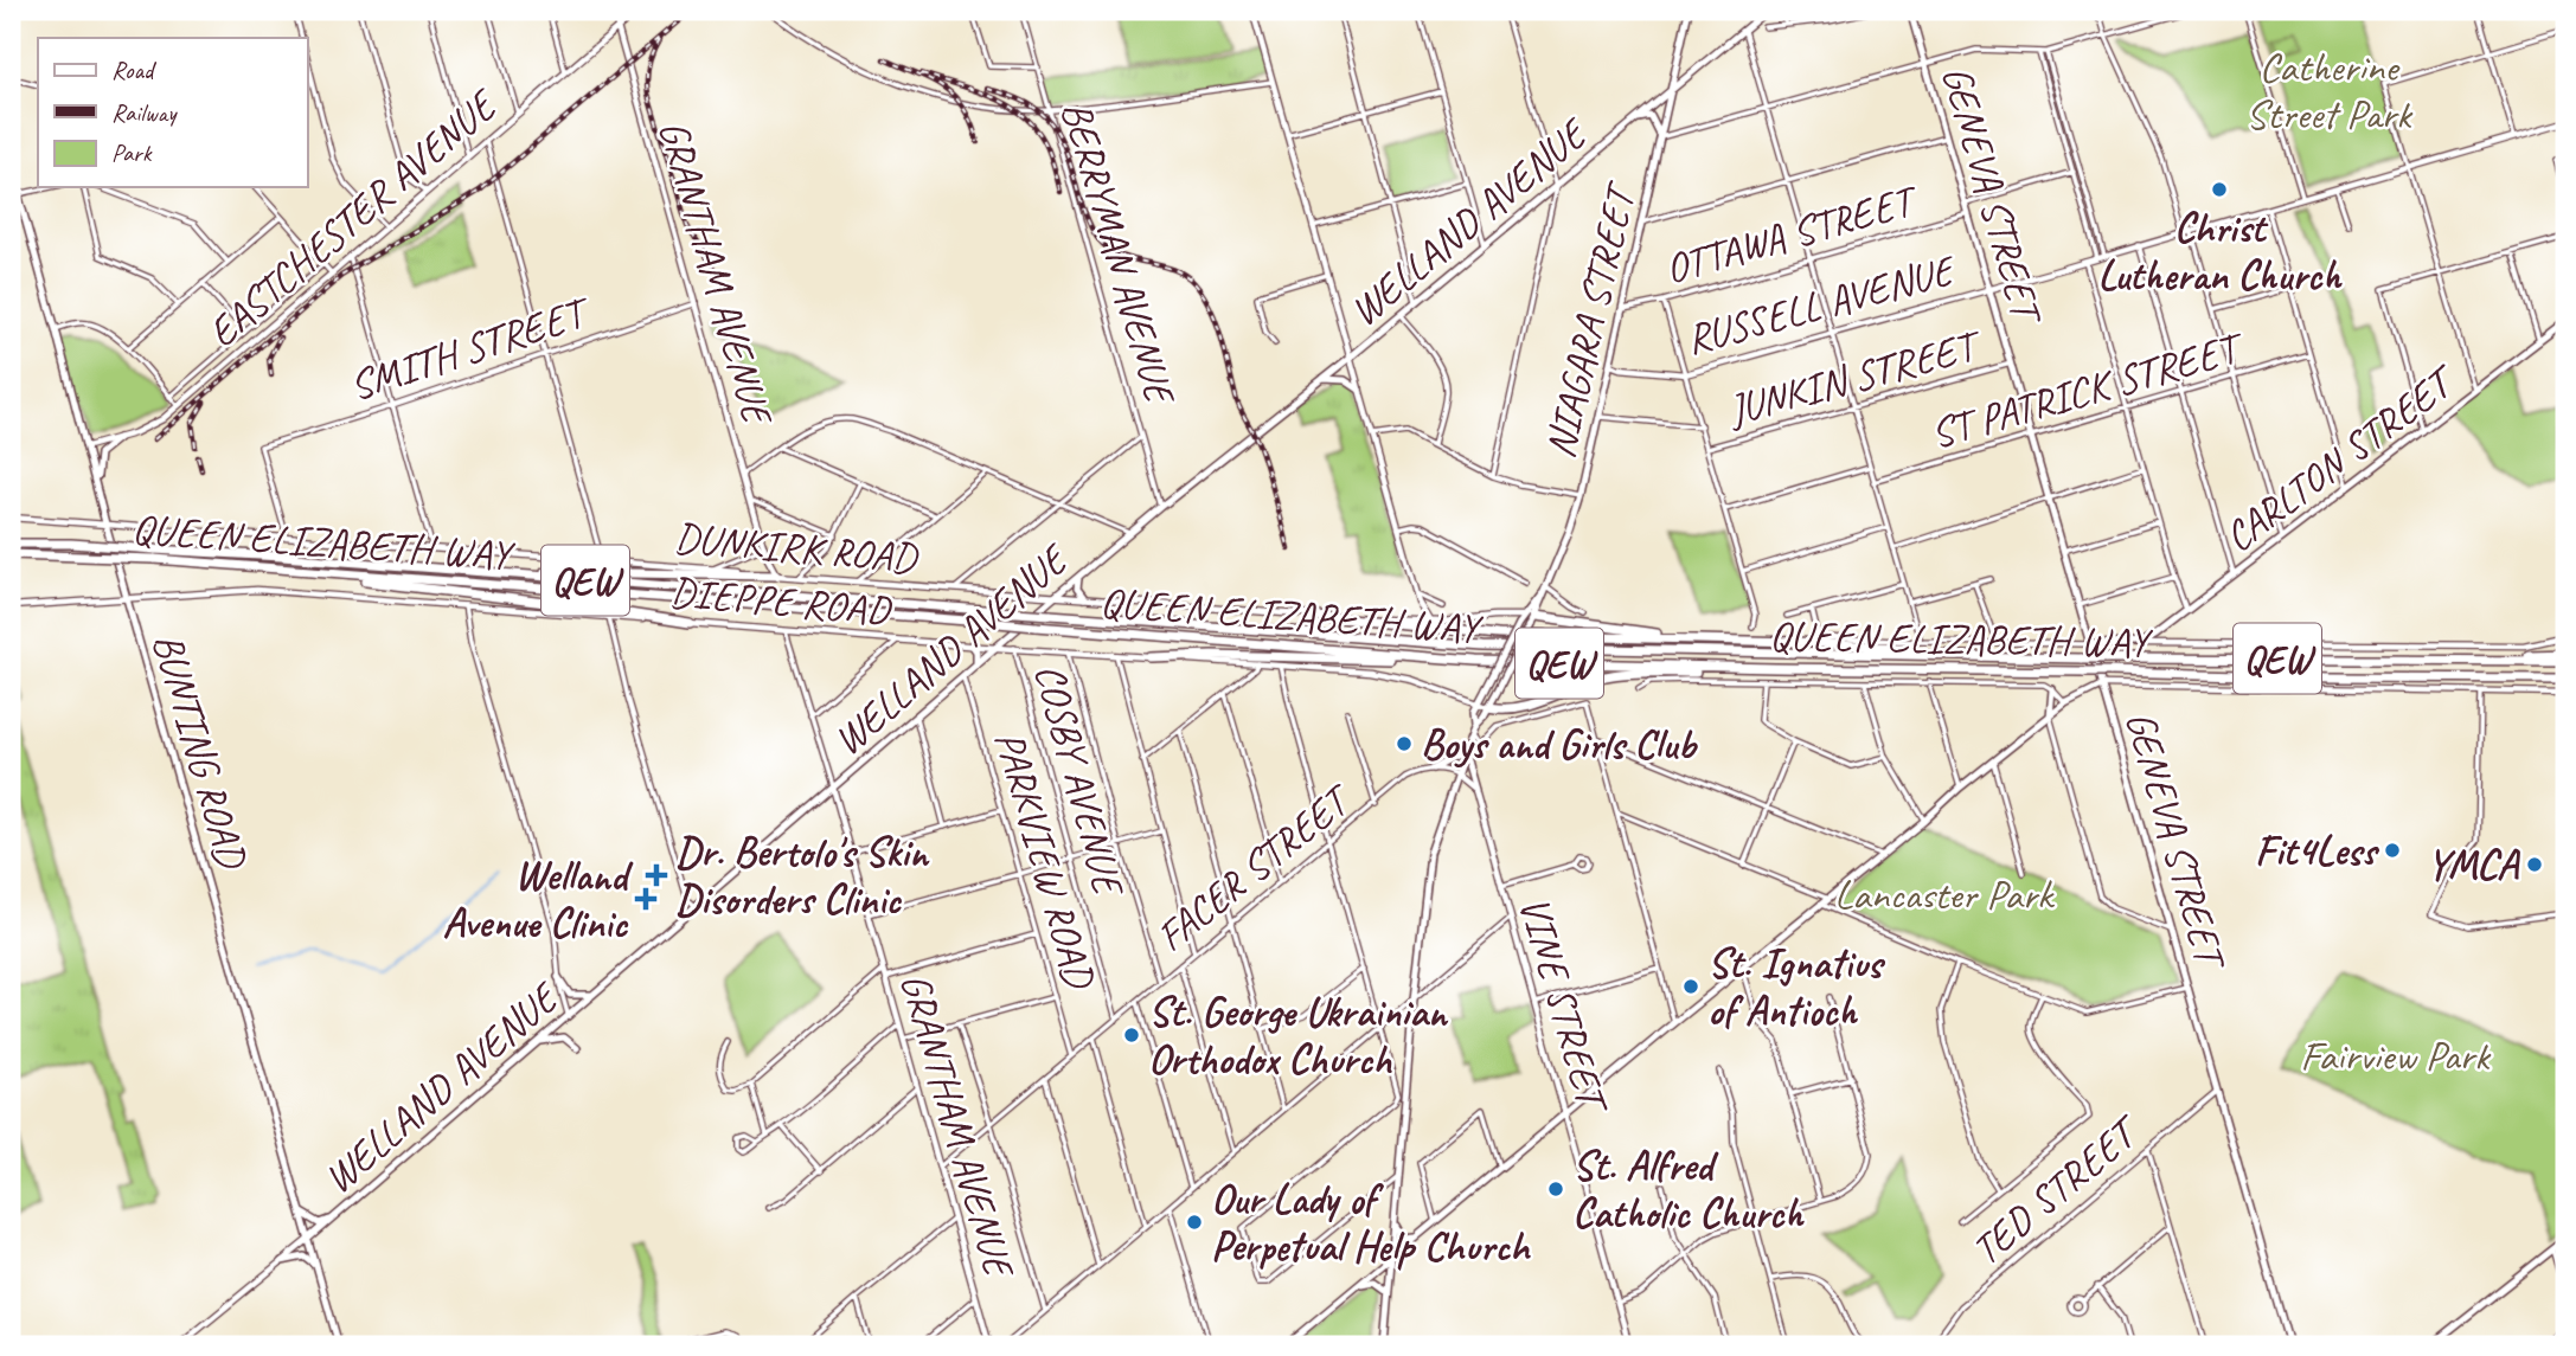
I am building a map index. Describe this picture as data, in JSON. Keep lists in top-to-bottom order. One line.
{"streets":{"highway":["QUEEN ELIZABETH WAY","QEW"],"main road":["GENEVA STREET","WELLAND AVENUE","NIAGARA STREET","CARLTON STREET","BUNTING ROAD"],"street":["EASTCHESTER AVENUE","OTTAWA STREET","BERRYMAN AVENUE","GRANTHAM AVENUE","RUSSELL AVENUE","SMITH STREET","JUNKIN STREET","ST PATRICK STREET","DUNKIRK ROAD","DIEPPE ROAD","COSBY AVENUE","PARKVIEW ROAD","FACER STREET","VINE STREET","TED STREET"]},"crossings":[["GENEVA STREET","OTTAWA STREET"],["GENEVA STREET","RUSSELL AVENUE"],["GENEVA STREET","JUNKIN STREET"],["GENEVA STREET","ST PATRICK STREET"],["GENEVA STREET","TED STREET"],["EASTCHESTER AVENUE","GRANTHAM AVENUE"],["EASTCHESTER AVENUE","BUNTING ROAD"],["WELLAND AVENUE","BERRYMAN AVENUE"],["WELLAND AVENUE","GRANTHAM AVENUE"],["WELLAND AVENUE","NIAGARA STREET"],["WELLAND AVENUE","DUNKIRK ROAD"],["WELLAND AVENUE","DIEPPE ROAD"],["WELLAND AVENUE","BUNTING ROAD"],["WELLAND AVENUE","PARKVIEW ROAD"],["OTTAWA STREET","NIAGARA STREET"],["GRANTHAM AVENUE","SMITH STREET"],["GRANTHAM AVENUE","DUNKIRK ROAD"],["GRANTHAM AVENUE","DIEPPE ROAD"],["GRANTHAM AVENUE","FACER STREET"],["RUSSELL AVENUE","NIAGARA STREET"],["NIAGARA STREET","DUNKIRK ROAD"],["NIAGARA STREET","DIEPPE ROAD"],["SMITH STREET","DUNKIRK ROAD"],["DUNKIRK ROAD","BUNTING ROAD"],["DIEPPE ROAD","BUNTING ROAD"],["DIEPPE ROAD","COSBY AVENUE"],["COSBY AVENUE","FACER STREET"],["PARKVIEW ROAD","FACER STREET"]],"parks":["Catherine Street Park","Lancaster Park","Fairview Park"],"places":{"other":["Christ Lutheran Church","Boys and Girls Club","Fit4Less","YMCA","St. Ignatius of Antioch","St. George Ukrainian Orthodox Church","St. Alfred Catholic Church","Our Lady of Perpetual Help Church"],"health":["Dr. Bertolo's Skin Disorders Clinic","Welland Avenue Clinic"]},"legend":["Road","Railway","Park"]}
